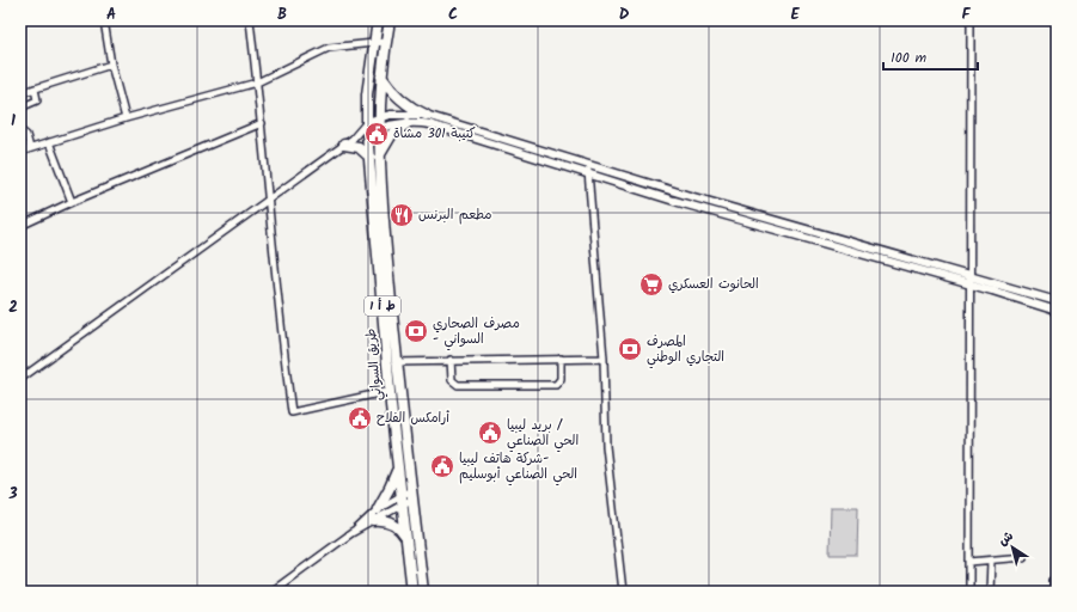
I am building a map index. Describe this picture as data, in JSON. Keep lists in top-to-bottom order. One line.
{"streets":{"highway":["ط أ 1","طريق السواني"]},"places":{"public building":["كتيبة 301 مشاة","أرامكس الفلاح","بريد ليبيا / الحي الصناعي","شركة هاتف ليبيا- الحي الصناعي أبوسليم"],"restaurant":["مطعم البرنس"],"supermarket":["الحانوت العسكري"],"bank":["مصرف الصحاري - السواني","المصرف التجاري الوطني"]},"scale_bar":"100 m","north":"top left","grid":{"columns":["A","B","C","D","E","F"],"rows":["1","2","3"]}}
